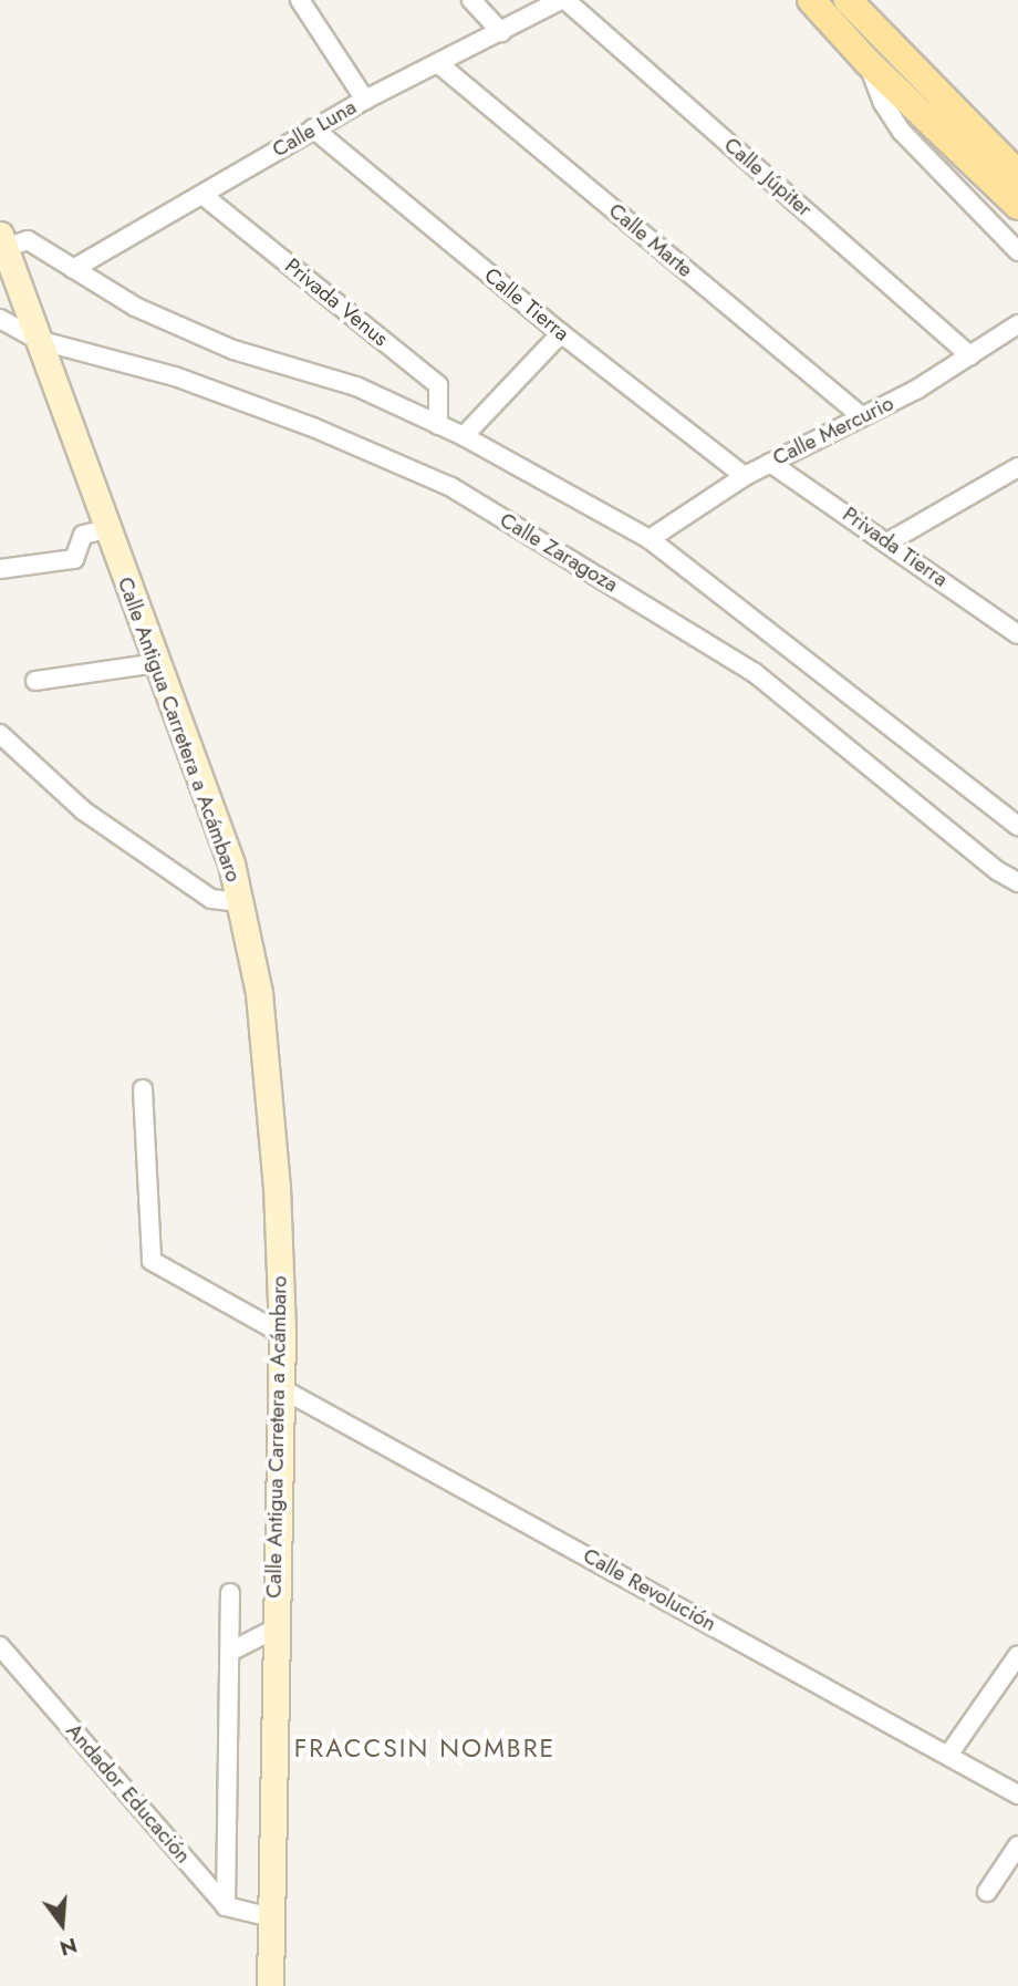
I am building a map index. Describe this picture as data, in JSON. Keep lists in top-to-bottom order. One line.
{"streets":{"main road":["Calle Antigua Carretera a Acámbaro"],"street":["Calle Luna","Calle Júpiter","Calle Marte","Privada Venus","Calle Tierra","Calle Mercurio","Privada Tierra","Calle Zaragoza","Calle Revolución","Andador Educación"]},"crossings":[["Calle Luna","Calle Júpiter"],["Calle Luna","Calle Marte"],["Calle Luna","Privada Venus"],["Calle Luna","Calle Tierra"],["Calle Júpiter","Calle Mercurio"],["Calle Marte","Calle Mercurio"],["Calle Tierra","Calle Mercurio"],["Calle Mercurio","Privada Tierra"],["Calle Zaragoza","Calle Antigua Carretera a Acámbaro"],["Calle Antigua Carretera a Acámbaro","Calle Revolución"]],"districts":["FRACCSIN NOMBRE"],"north":"bottom"}
